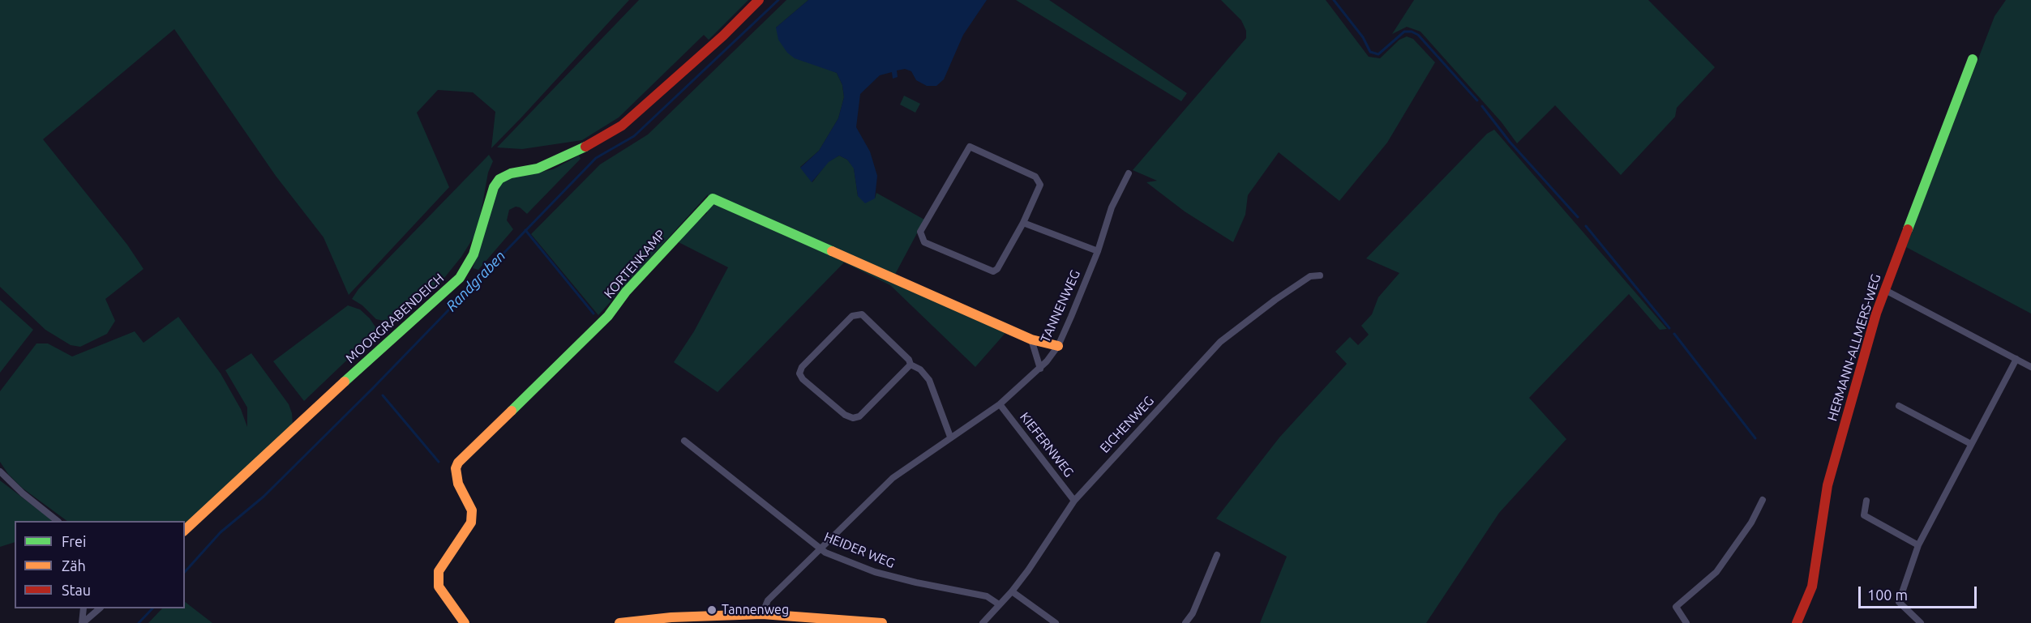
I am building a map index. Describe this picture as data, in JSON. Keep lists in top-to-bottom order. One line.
{"streets":{"street":["KORTENKAMP","TANNENWEG","MOORGRABENDEICH","HERMANN-ALLMERS-WEG","EICHENWEG","KIEFERNWEG","HEIDER WEG"]},"crossings":[["KORTENKAMP","TANNENWEG"],["TANNENWEG","KIEFERNWEG"],["TANNENWEG","HEIDER WEG"],["EICHENWEG","KIEFERNWEG"],["EICHENWEG","HEIDER WEG"]],"water":["Randgraben"],"places":["Tannenweg"],"legend":["Frei","Zäh","Stau"],"scale_bar":"100 m"}
